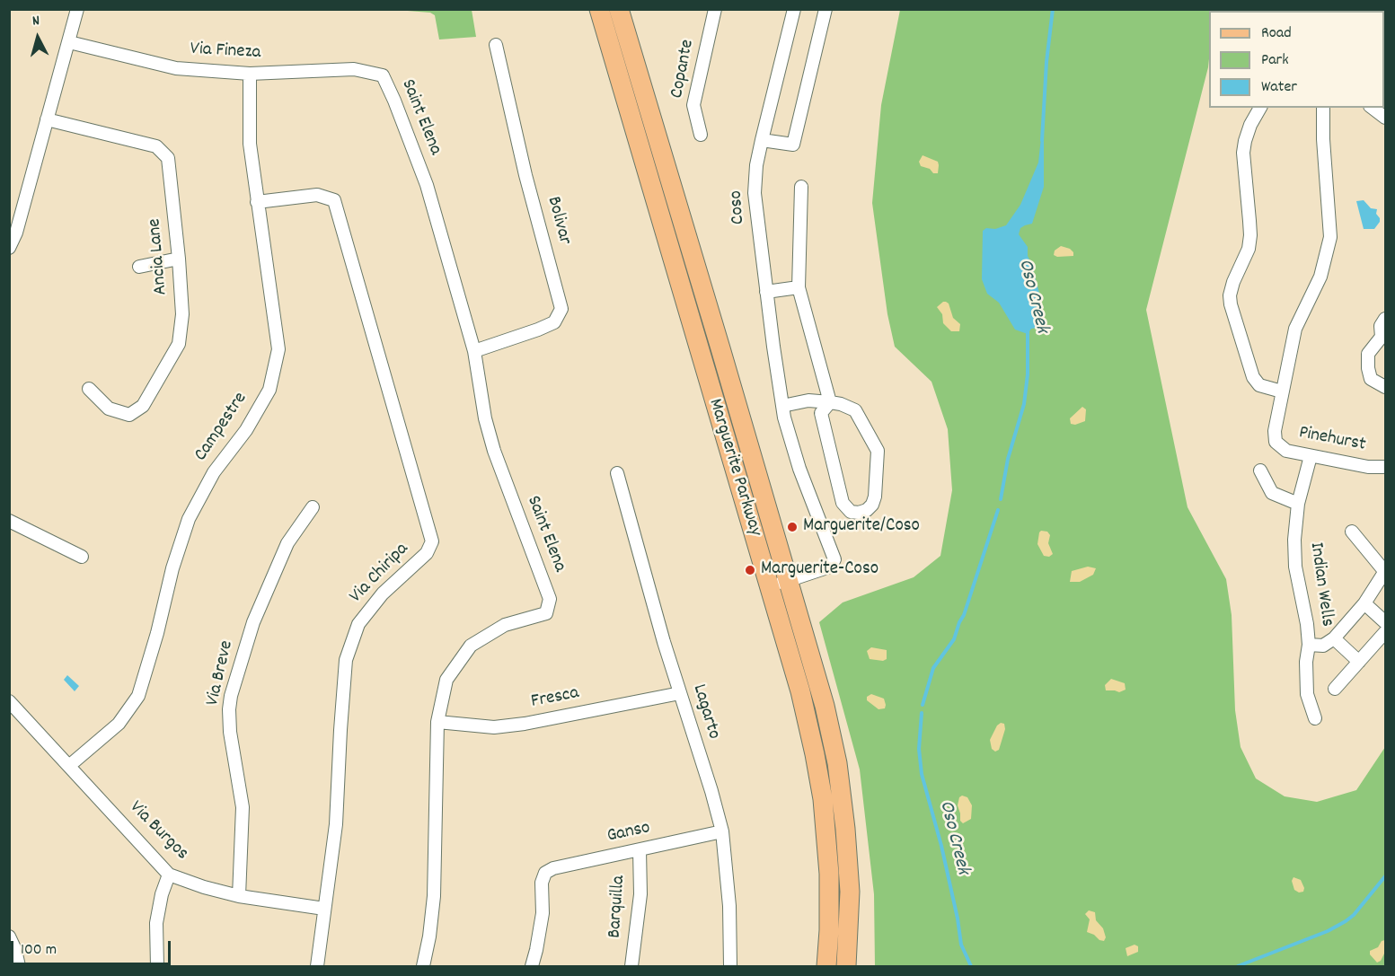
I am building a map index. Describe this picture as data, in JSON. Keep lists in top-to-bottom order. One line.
{"streets":{"main road":["Marguerite Parkway"],"street":["Via Fineza","Copante","Saint Elena","Coso","Bolivar","Ancia Lane","Campestre","Pinehurst","Via Chiripa","Indian Wells","Via Breve","Fresca","Lagarto","Via Burgos","Ganso","Barquilla"]},"crossings":[["Via Fineza","Saint Elena"],["Via Fineza","Campestre"],["Saint Elena","Bolivar"],["Saint Elena","Fresca"],["Coso","Marguerite Parkway"],["Campestre","Via Chiripa"],["Campestre","Via Burgos"],["Pinehurst","Indian Wells"],["Via Chiripa","Via Burgos"],["Via Breve","Via Burgos"],["Fresca","Lagarto"],["Lagarto","Ganso"],["Ganso","Barquilla"]],"water":["Oso Creek"],"places":["Marguerite/Coso","Marguerite-Coso"],"legend":["Road","Park","Water"],"scale_bar":"100 m","north":"top"}
